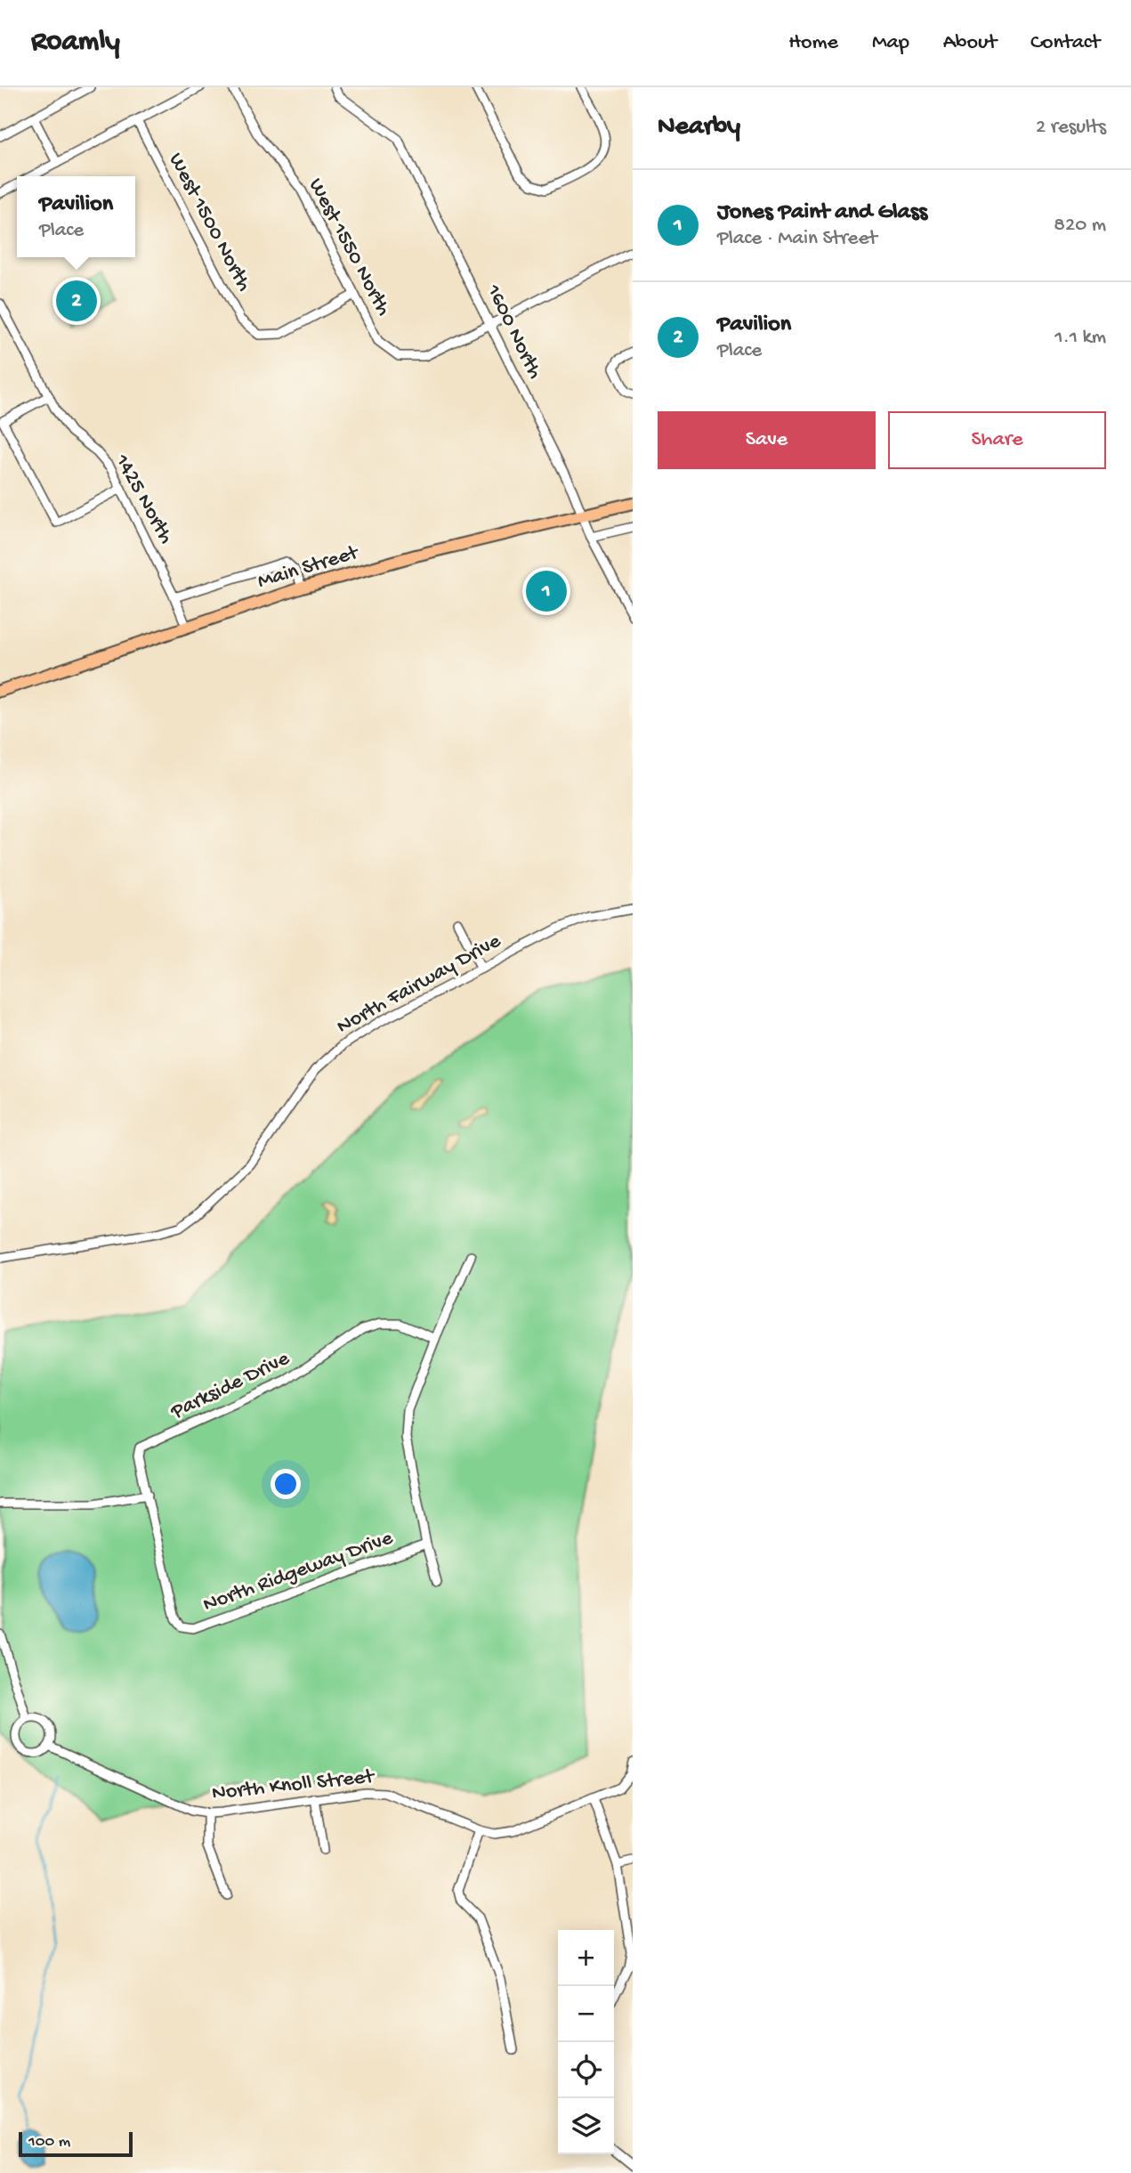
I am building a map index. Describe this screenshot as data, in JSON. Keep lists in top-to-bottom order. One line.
{"streets":{"main road":["Main Street"],"street":["West 1500 North","West 1550 North","1600 North","1425 North","North Fairway Drive","Parkside Drive","North Ridgeway Drive","North Knoll Street"]},"crossings":[["West 1500 North","West 1550 North"],["West 1550 North","1600 North"],["1600 North","Main Street"],["1425 North","Main Street"],["Parkside Drive","North Ridgeway Drive"]],"scale_bar":"100 m","page":{"header":"Roamly","nav":["Home","Map","About","Contact"],"heading":["Nearby","2 results"],"list":[{"mark":"1","name":"Jones Paint and Glass","note":"Place · Main Street","value":"820 m"},{"mark":"2","name":"Pavilion","note":"Place","value":"1.1 km"}],"popup":["Pavilion","Place"],"pins":["2","1"],"buttons":["Save","Share"],"map_buttons":["+","−"],"scale":"100 m"}}
